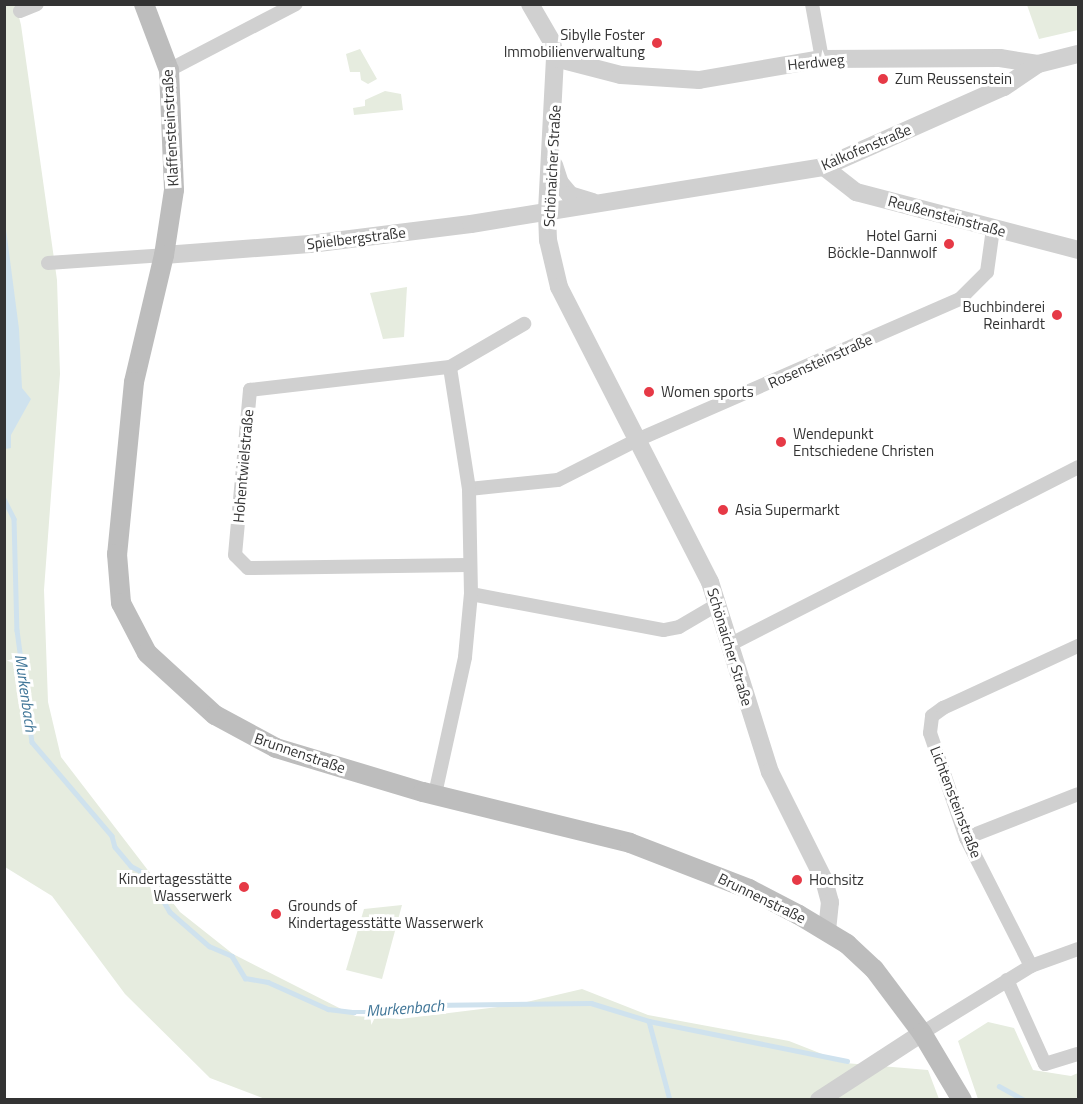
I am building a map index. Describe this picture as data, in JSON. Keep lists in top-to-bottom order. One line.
{"streets":{"main road":["Klaffensteinstraße","Brunnenstraße"],"street":["Herdweg","Kalkofenstraße","Schönaicher Straße","Reußensteinstraße","Spielbergstraße","Rosensteinstraße","Hohentwielstraße","Lichtensteinstraße"]},"crossings":[["Herdweg","Kalkofenstraße"],["Herdweg","Schönaicher Straße"],["Klaffensteinstraße","Spielbergstraße"],["Klaffensteinstraße","Brunnenstraße"],["Kalkofenstraße","Schönaicher Straße"],["Kalkofenstraße","Reußensteinstraße"],["Kalkofenstraße","Spielbergstraße"],["Schönaicher Straße","Spielbergstraße"],["Schönaicher Straße","Rosensteinstraße"],["Schönaicher Straße","Brunnenstraße"],["Reußensteinstraße","Rosensteinstraße"],["Spielbergstraße","Brunnenstraße"]],"water":["Murkenbach"],"places":["Sibylle Foster Immobilienverwaltung","Zum Reussenstein","Hotel Garni Böckle-Dannwolf","Buchbinderei Reinhardt","Women sports","Wendepunkt Entschiedene Christen","Asia Supermarkt","Hochsitz","Kindertagesstätte Wasserwerk","Grounds of Kindertagesstätte Wasserwerk"]}
